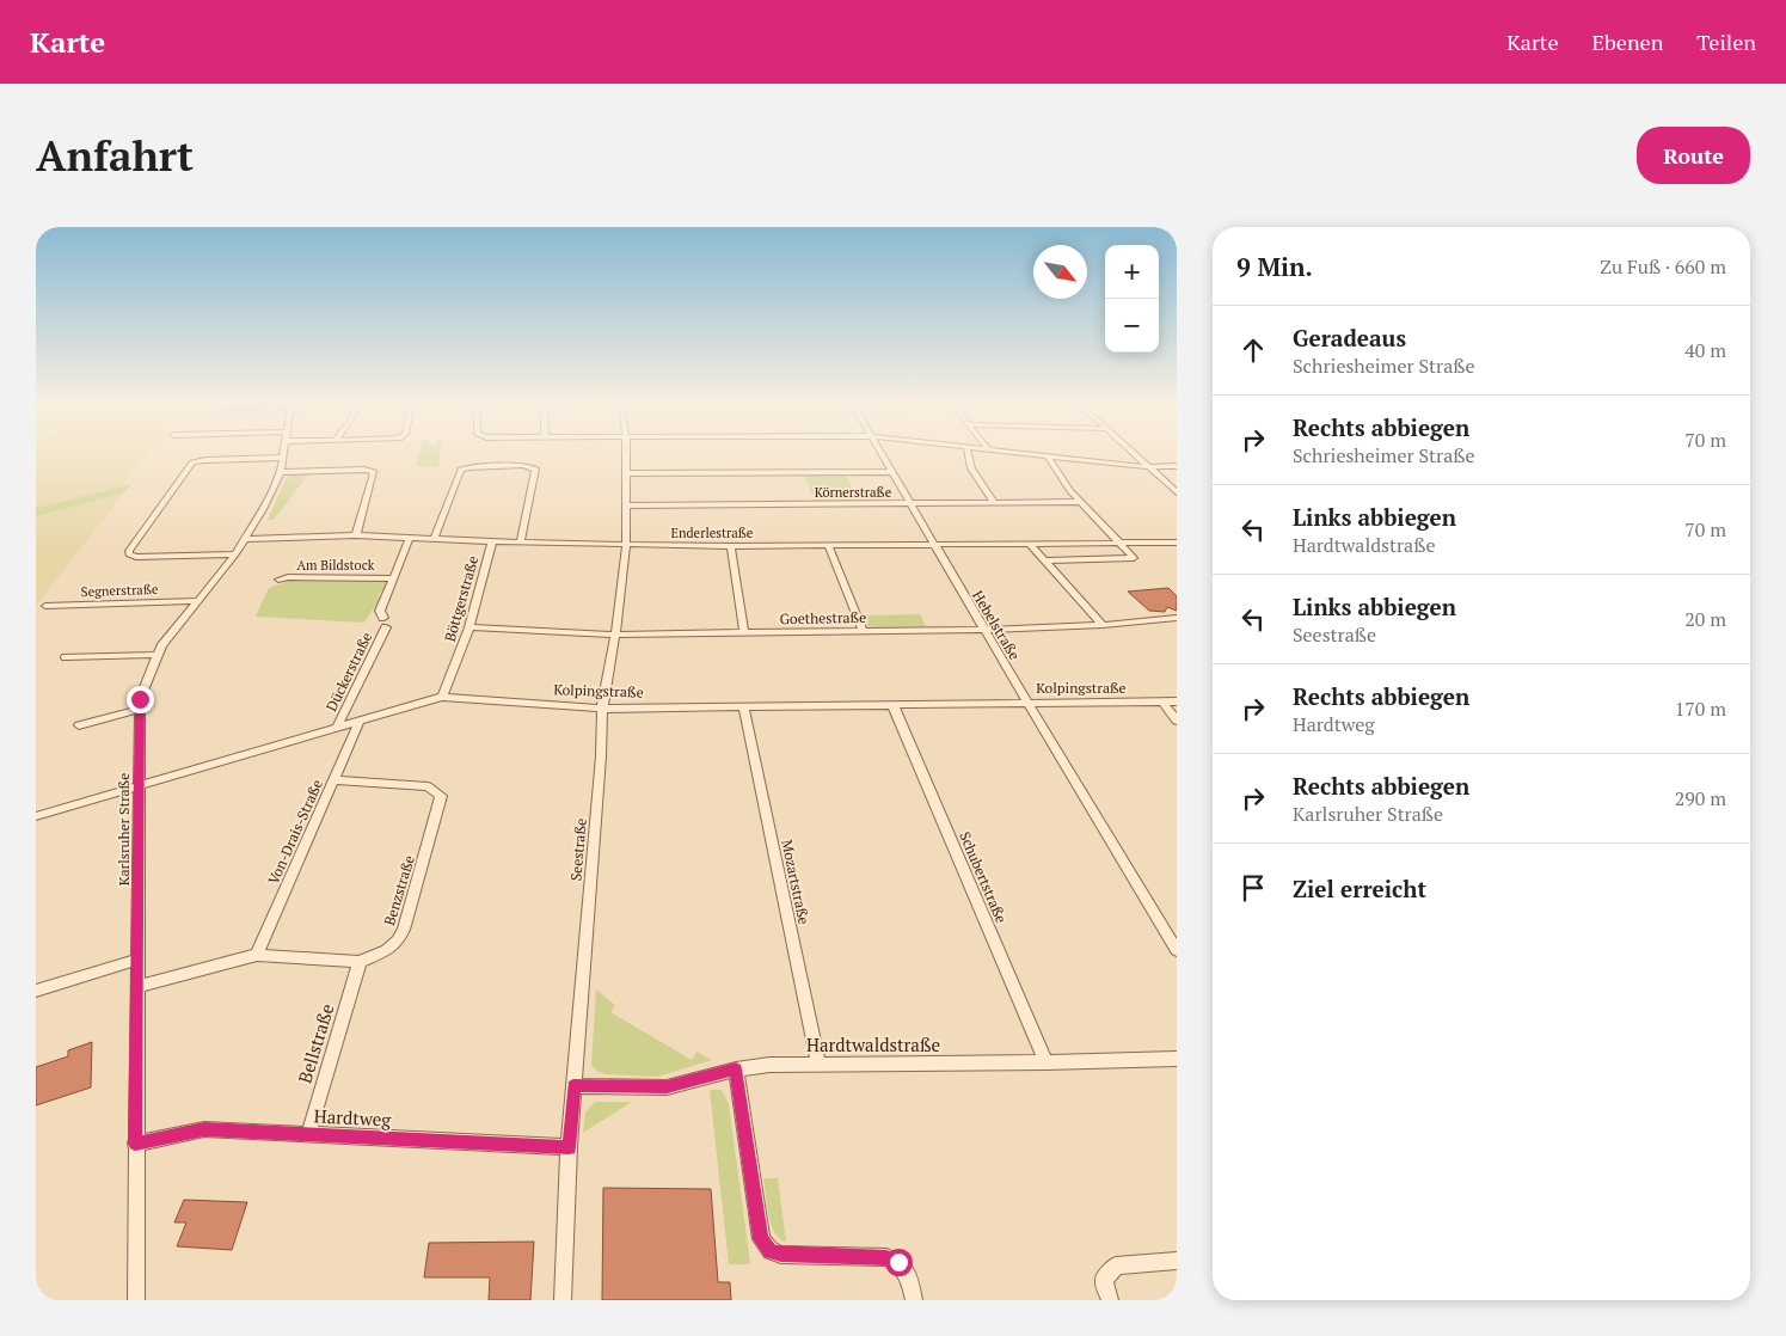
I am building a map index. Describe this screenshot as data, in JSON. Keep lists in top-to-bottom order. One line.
{"streets":{"street":["Körnerstraße","Enderlestraße","Am Bildstock","Segnerstraße","Böttgerstraße","Goethestraße","Hebelstraße","Dückerstraße","Kolpingstraße","Karlsruher Straße","Von-Drais-Straße","Seestraße","Schubertstraße","Mozartstraße","Benzstraße","Bellstraße","Hardtwaldstraße","Hardtweg"]},"crossings":[["Körnerstraße","Hebelstraße"],["Körnerstraße","Seestraße"],["Enderlestraße","Böttgerstraße"],["Enderlestraße","Hebelstraße"],["Enderlestraße","Karlsruher Straße"],["Enderlestraße","Seestraße"],["Am Bildstock","Dückerstraße"],["Segnerstraße","Karlsruher Straße"],["Böttgerstraße","Goethestraße"],["Böttgerstraße","Kolpingstraße"],["Goethestraße","Hebelstraße"],["Goethestraße","Seestraße"],["Hebelstraße","Kolpingstraße"],["Dückerstraße","Kolpingstraße"],["Kolpingstraße","Karlsruher Straße"],["Kolpingstraße","Von-Drais-Straße"],["Kolpingstraße","Seestraße"],["Kolpingstraße","Schubertstraße"],["Kolpingstraße","Mozartstraße"],["Karlsruher Straße","Hardtweg"],["Von-Drais-Straße","Benzstraße"],["Seestraße","Hardtwaldstraße"],["Seestraße","Hardtweg"],["Schubertstraße","Hardtwaldstraße"],["Mozartstraße","Hardtwaldstraße"],["Benzstraße","Bellstraße"],["Bellstraße","Hardtweg"]],"north":"bottom right","page":{"header":"Karte","nav":["Karte","Ebenen","Teilen"],"buttons":"Route","title":"Anfahrt","heading":["9 Min.","Zu Fuß · 660 m"],"map_buttons":["+","−"],"list":[["Geradeaus","Schriesheimer Straße","40 m"],["Rechts abbiegen","Schriesheimer Straße","70 m"],["Links abbiegen","Hardtwaldstraße","70 m"],["Links abbiegen","Seestraße","20 m"],["Rechts abbiegen","Hardtweg","170 m"],["Rechts abbiegen","Karlsruher Straße","290 m"],"Ziel erreicht"]}}
